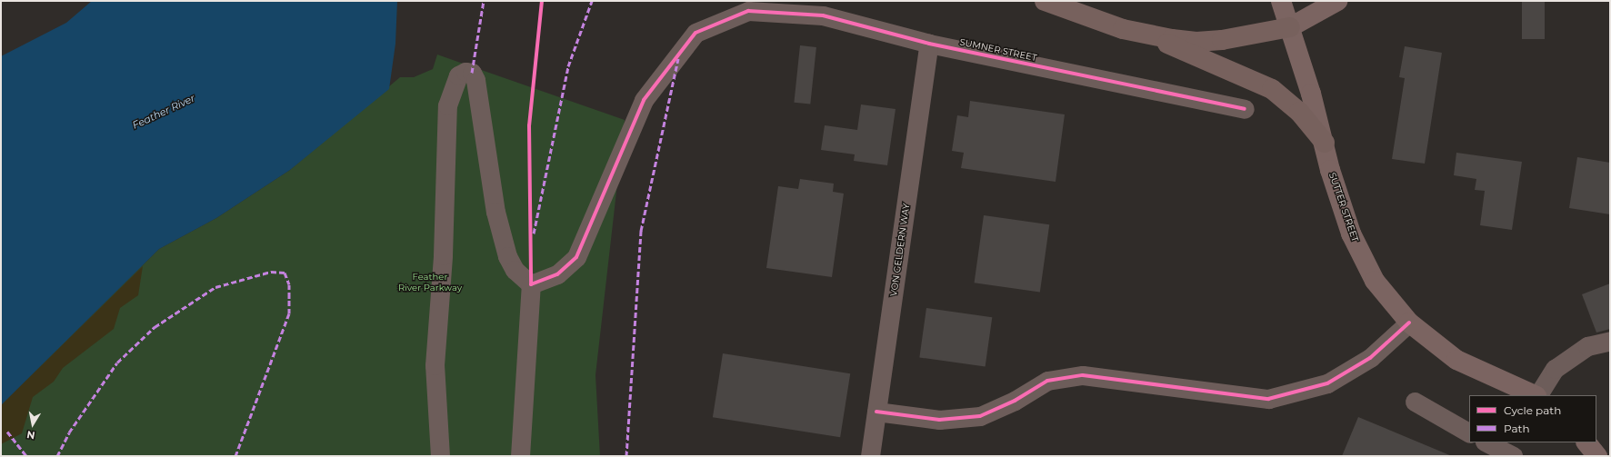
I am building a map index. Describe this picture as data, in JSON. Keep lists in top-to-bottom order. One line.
{"streets":{"main road":["SUTTER STREET"],"street":["SUMNER STREET","VON GELDERN WAY"]},"crossings":[["SUMNER STREET","VON GELDERN WAY"]],"water":["Feather River"],"parks":["Feather River Parkway"],"legend":["Cycle path","Path"],"north":"bottom"}
